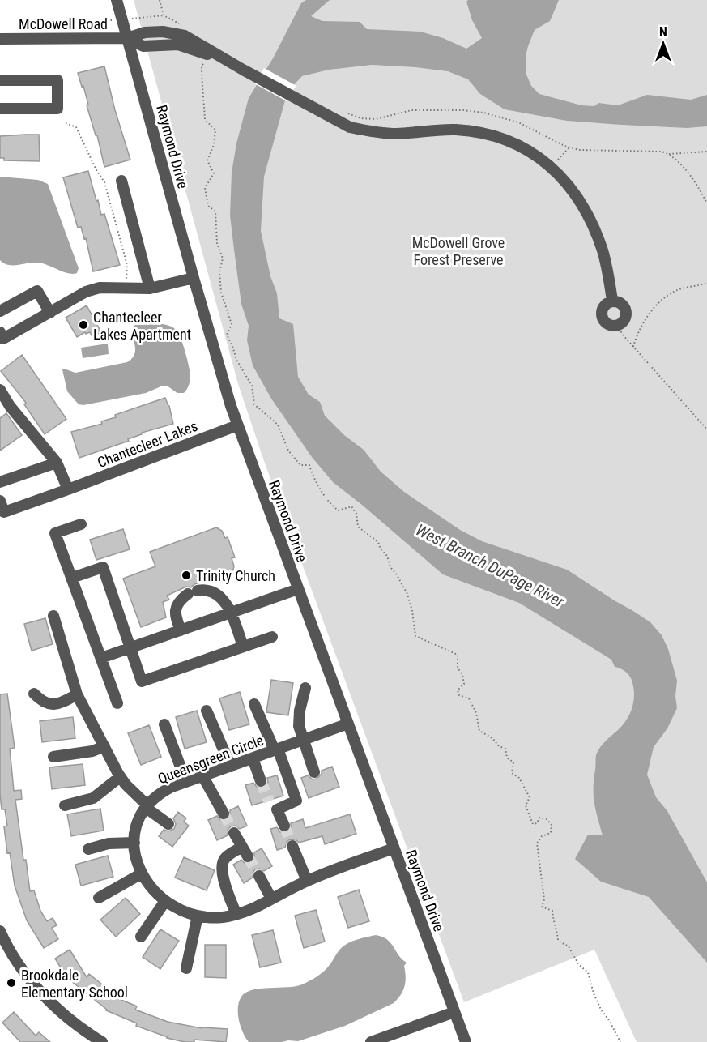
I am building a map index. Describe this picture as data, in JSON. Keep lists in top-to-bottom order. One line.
{"streets":{"street":["McDowell Road","Raymond Drive","Chantecleer Lakes","Queensgreen Circle"]},"crossings":[["McDowell Road","Raymond Drive"],["Raymond Drive","Chantecleer Lakes"],["Raymond Drive","Queensgreen Circle"]],"water":["West Branch DuPage River"],"parks":["McDowell Grove Forest Preserve"],"places":["Chantecleer Lakes Apartment","Trinity Church","Brookdale Elementary School"],"north":"top"}
